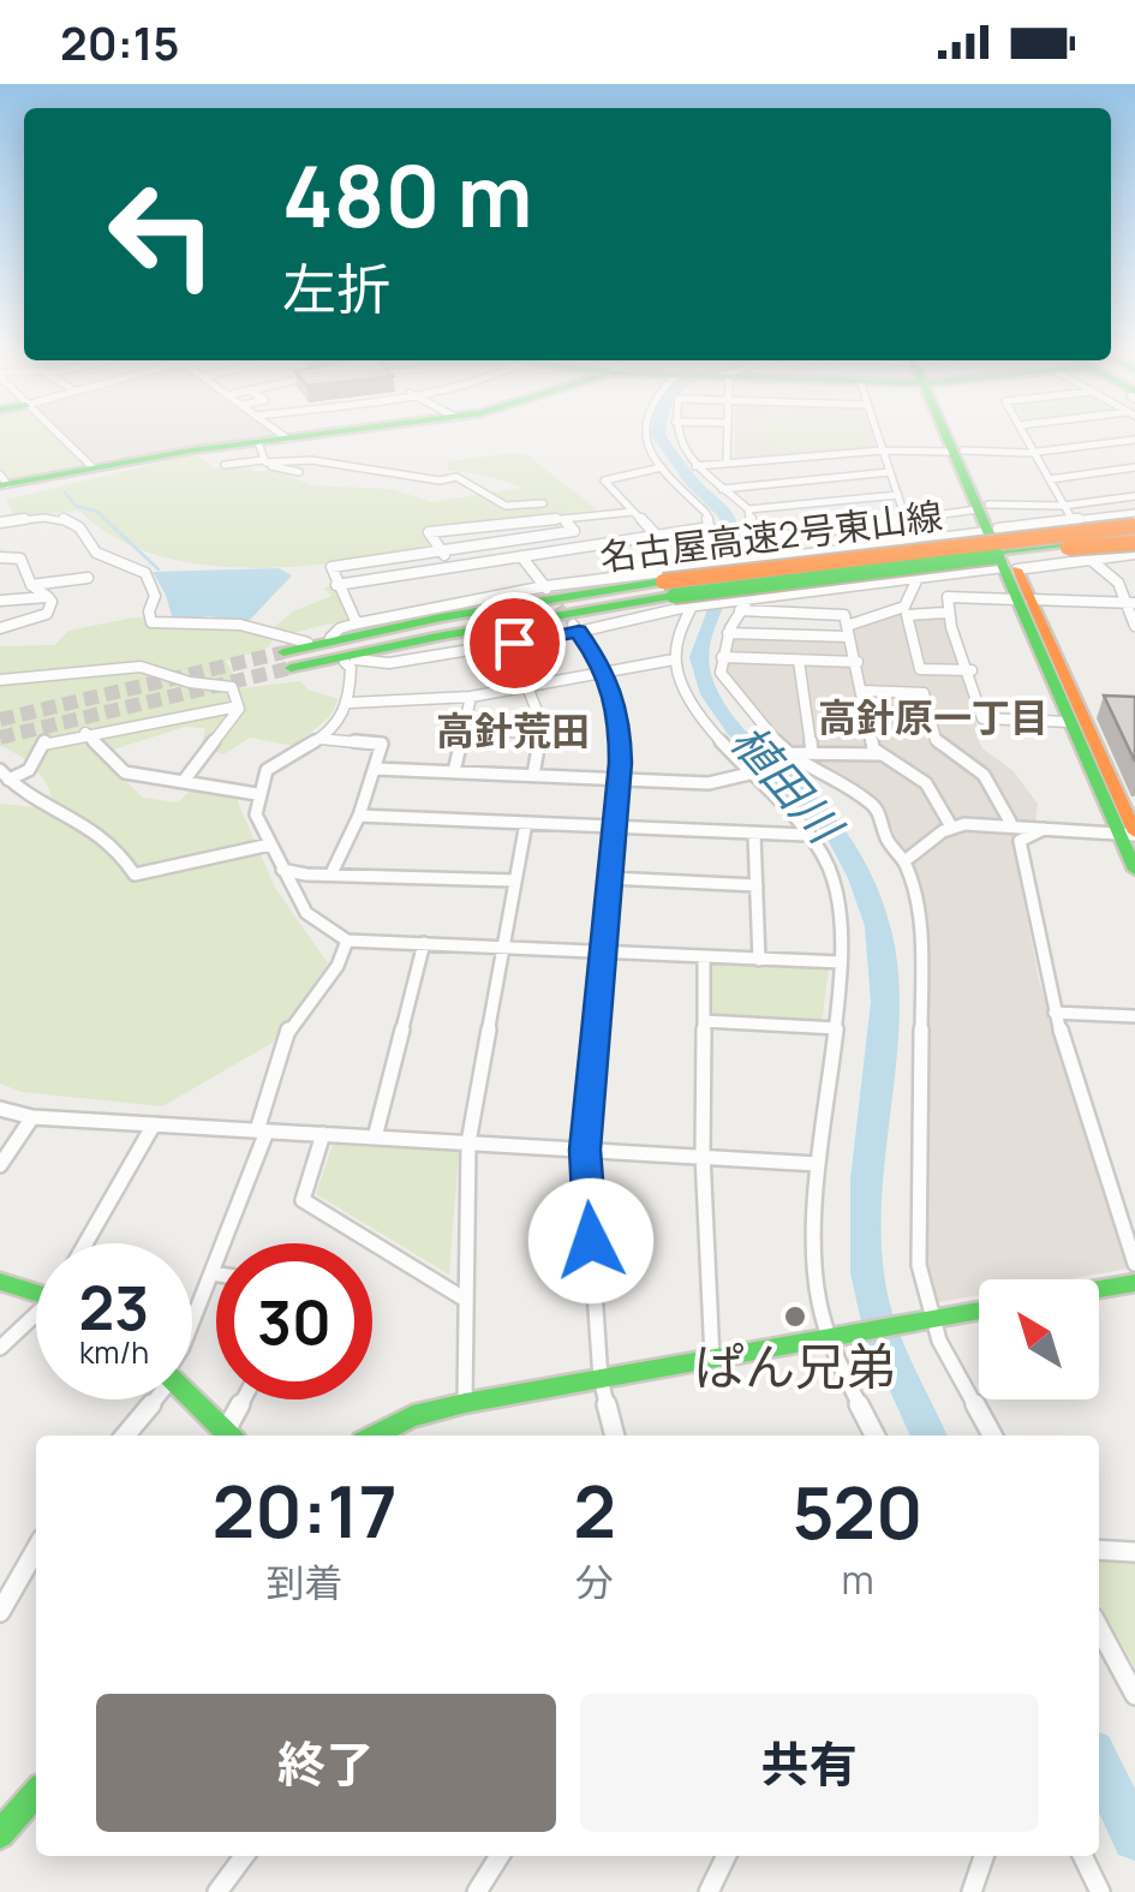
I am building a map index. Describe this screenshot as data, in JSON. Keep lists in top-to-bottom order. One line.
{"streets":{"main road":["名古屋高速2号東山線"]},"districts":["高針原一丁目","高針荒田"],"water":["植田川"],"places":["ぱん兄弟"],"north":"top left","page":{"status":"20:15","turn":["480 m","左折"],"speed":"23 km/h","limit":"30","eta":["20:17","到着","2","分","520","m"],"buttons":["終了","共有"]}}
